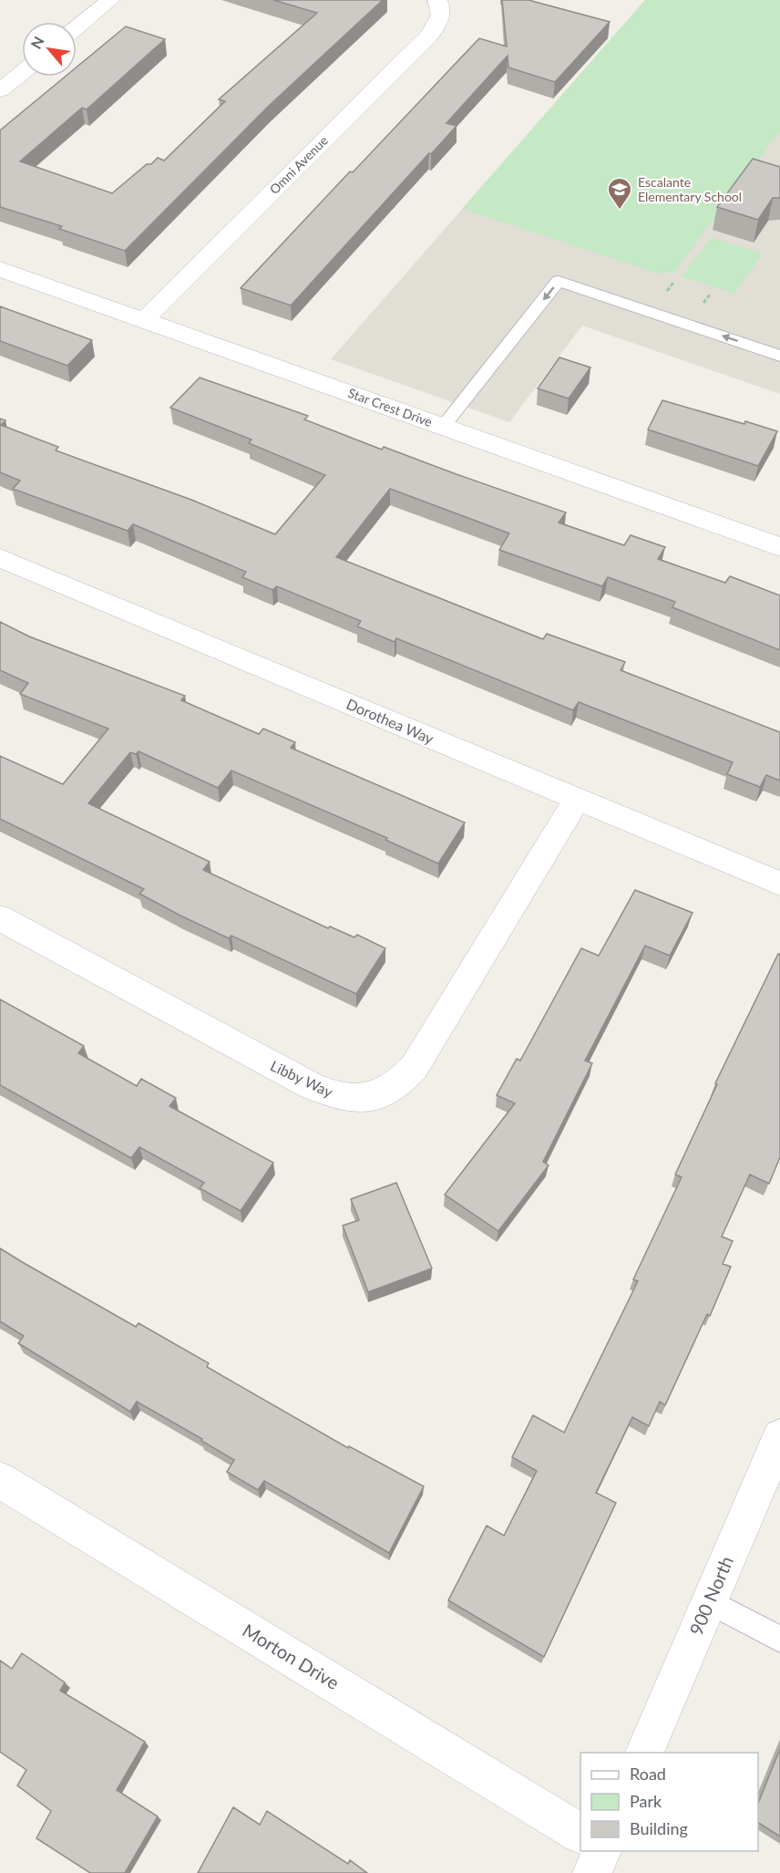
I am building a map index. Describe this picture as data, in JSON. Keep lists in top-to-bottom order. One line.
{"streets":{"street":["Omni Avenue","Star Crest Drive","Dorothea Way","Libby Way","900 North","Morton Drive"]},"crossings":[["Omni Avenue","Star Crest Drive"],["Dorothea Way","Libby Way"]],"places":{"school or university":["Escalante Elementary School"]},"legend":["Road","Park","Building"],"north":"top left"}
